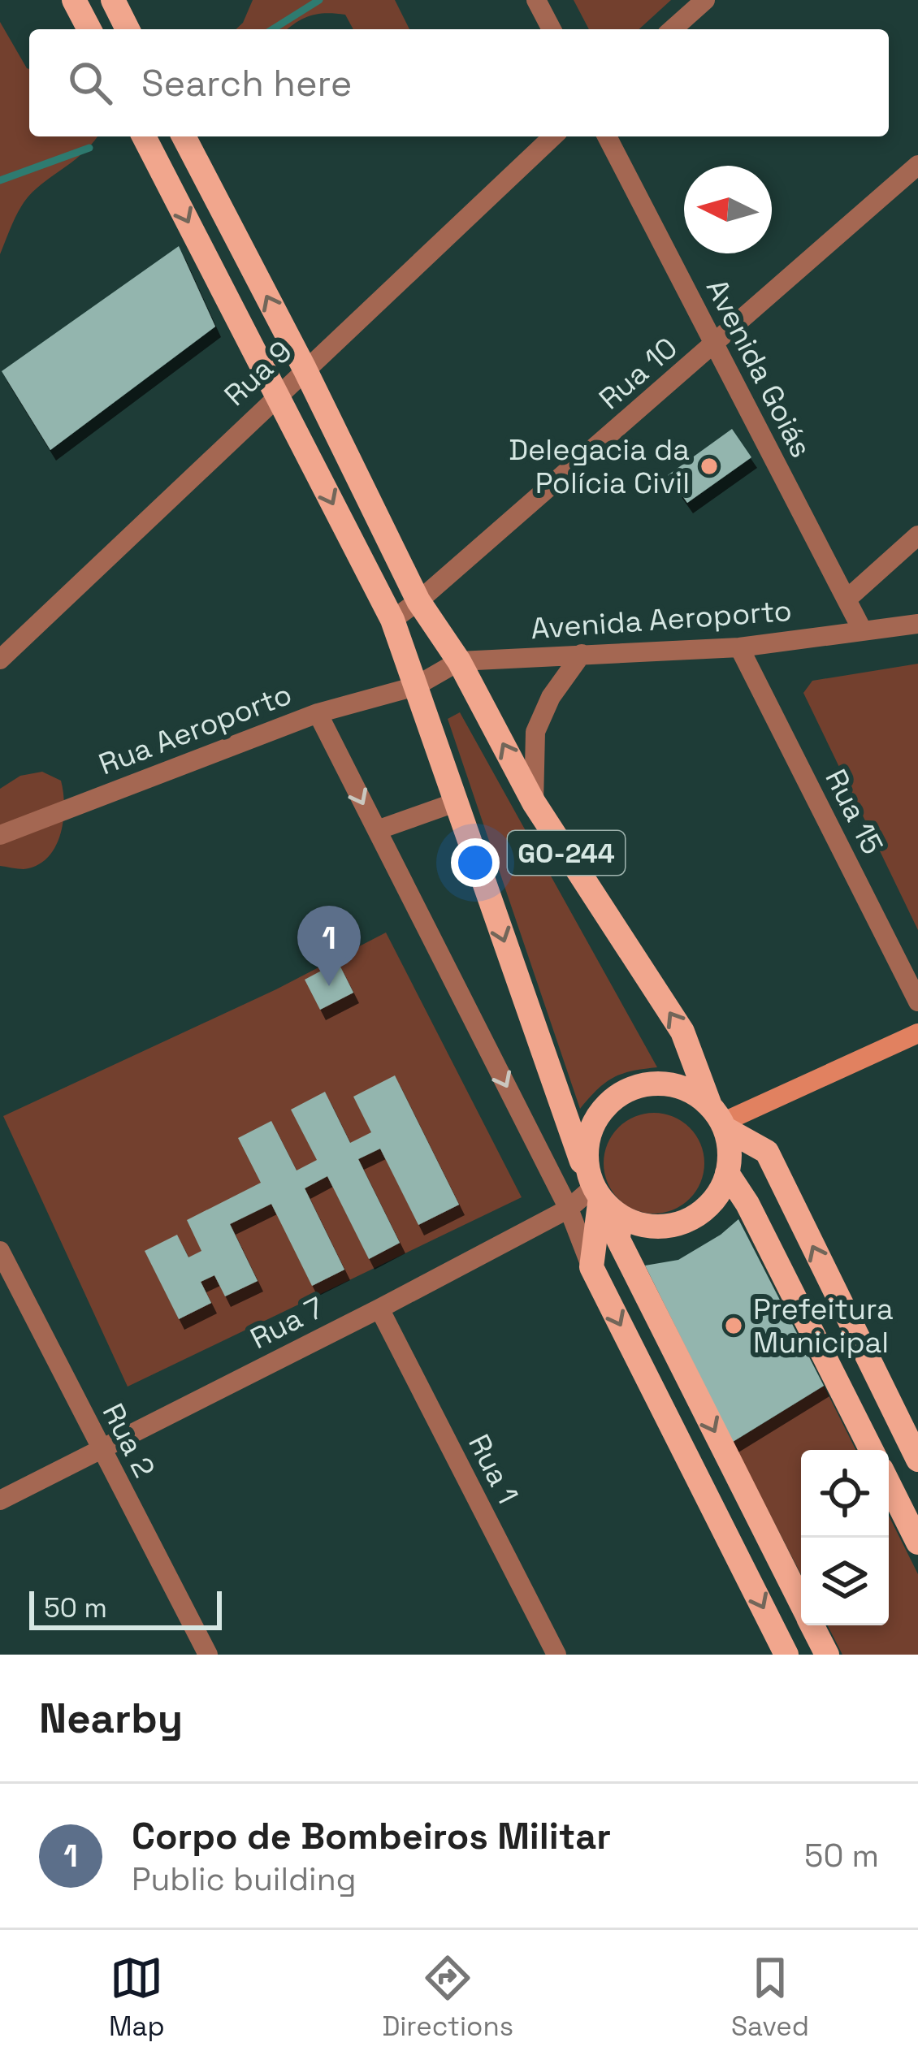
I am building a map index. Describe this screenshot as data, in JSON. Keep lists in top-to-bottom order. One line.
{"streets":{"main road":["GO-244"],"street":["Avenida Goiás","Rua 9","Rua 10","Avenida Aeroporto","Rua Aeroporto","Rua 15","Rua 7","Rua 2","Rua 1"]},"crossings":[["Avenida Goiás","Rua 10"],["Avenida Goiás","Avenida Aeroporto"],["Rua 9","GO-244"],["Rua 10","GO-244"],["Avenida Aeroporto","Rua Aeroporto"],["Avenida Aeroporto","Rua 15"],["Avenida Aeroporto","GO-244"],["Rua Aeroporto","GO-244"],["GO-244","Rua 7"],["Rua 7","Rua 2"],["Rua 7","Rua 1"]],"places":["Delegacia da Polícia Civil","Prefeitura Municipal"],"scale_bar":"50 m","north":"left","page":{"search":"Search here","pins":"1","scale":"50 m","heading":"Nearby","list":[{"mark":"1","name":"Corpo de Bombeiros Militar","note":"Public building","value":"50 m"}],"nav":["Map","Directions","Saved"]}}
